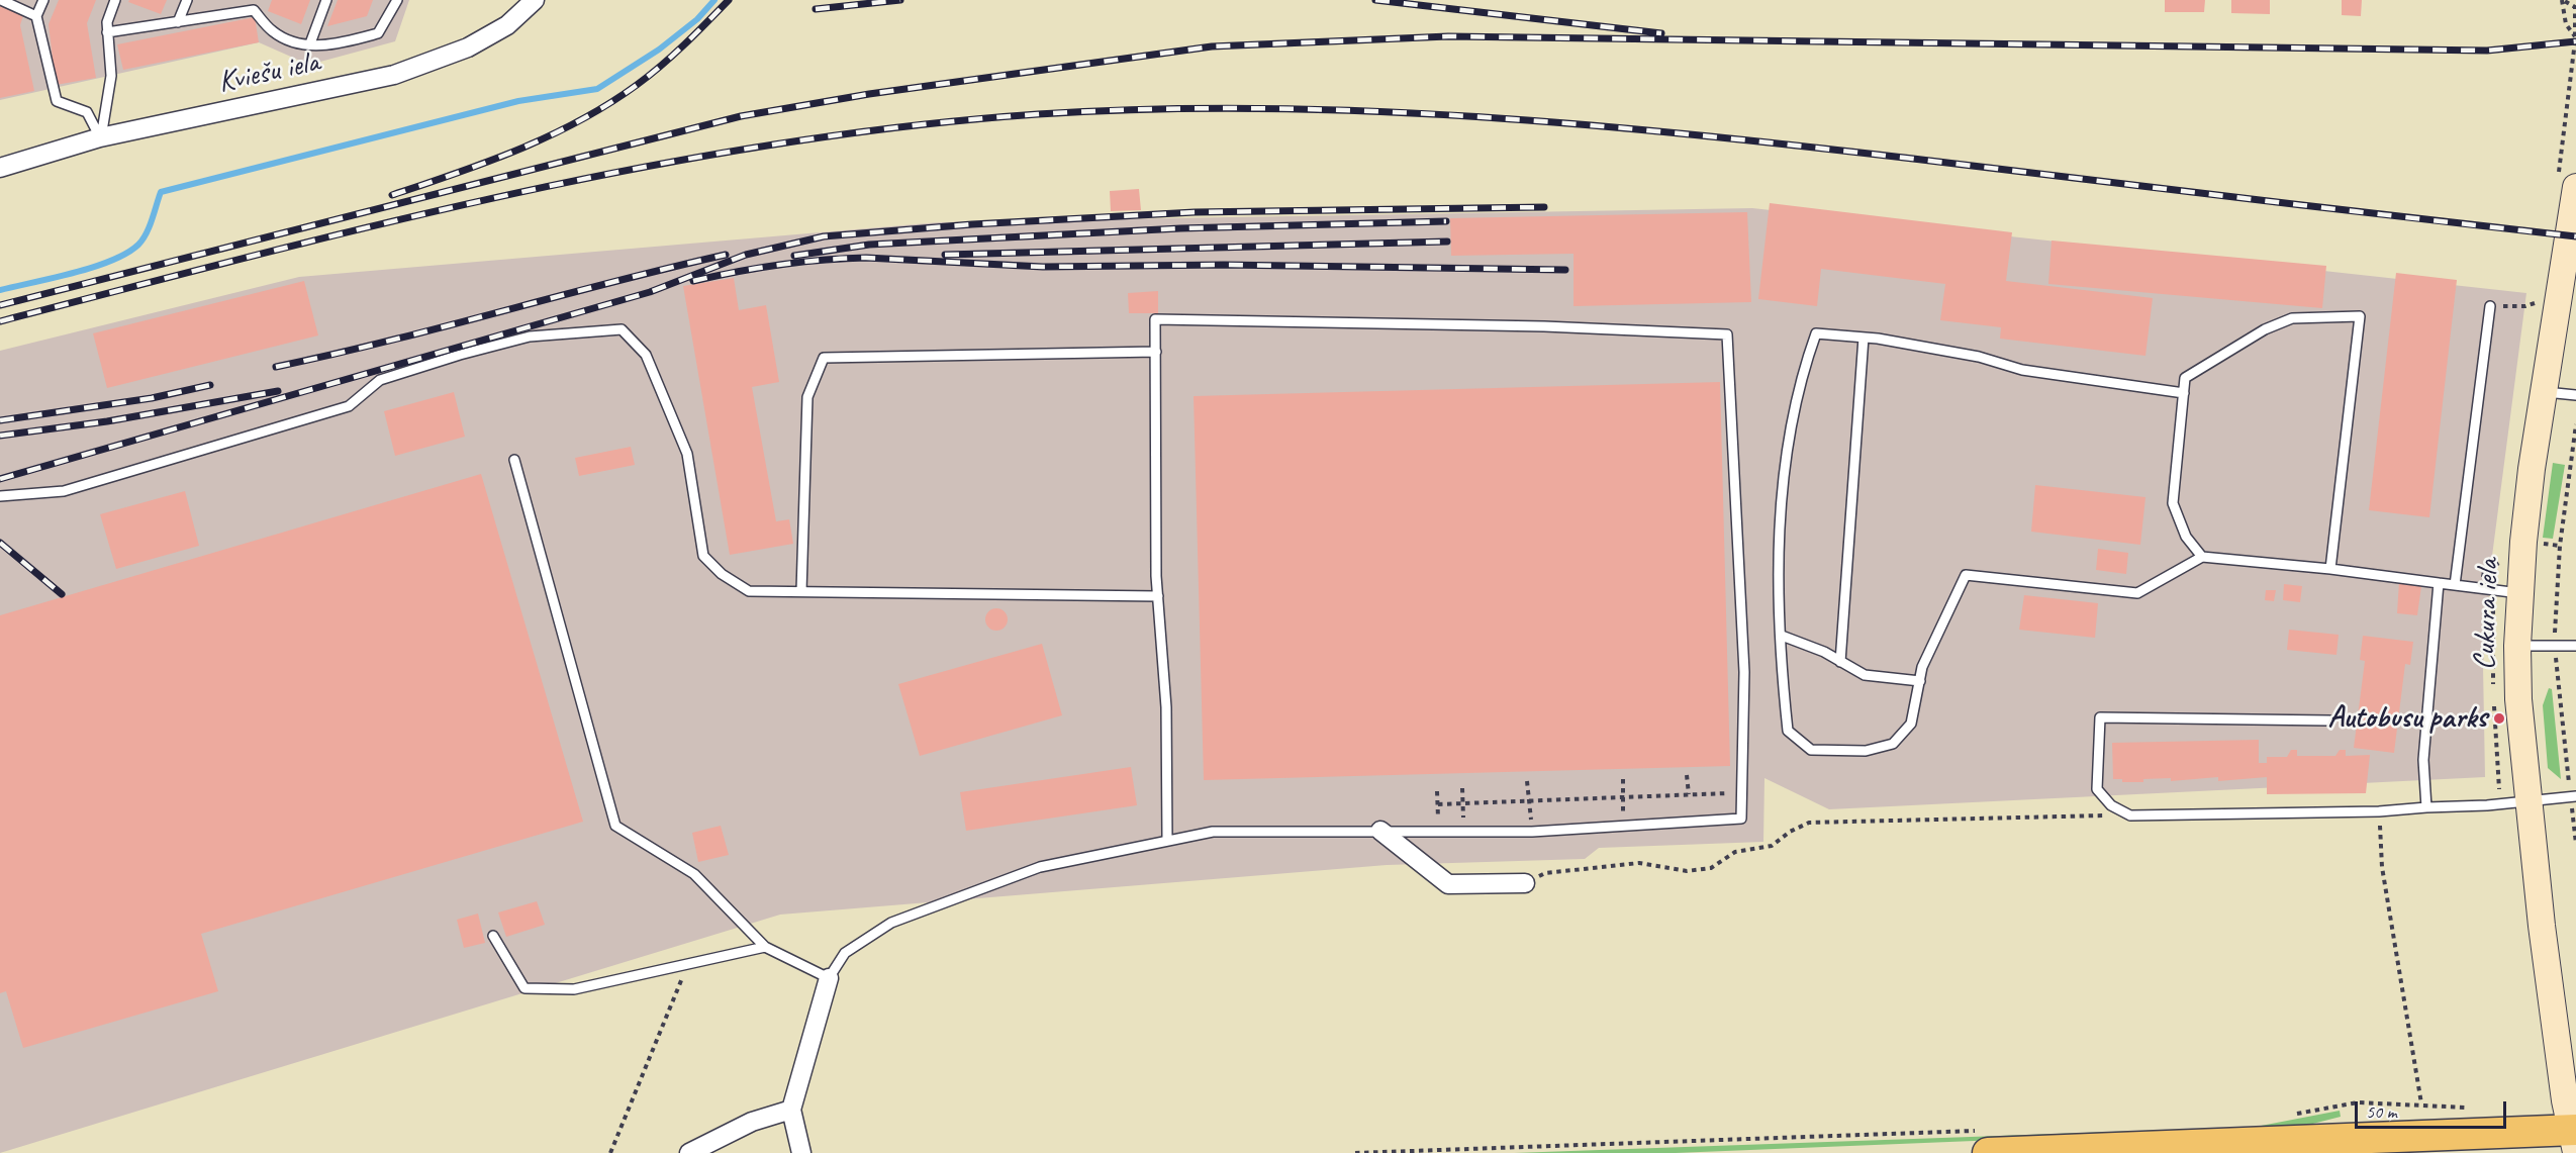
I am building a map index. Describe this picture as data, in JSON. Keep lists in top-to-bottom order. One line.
{"streets":{"main road":["Cukura iela"],"street":["Kviešu iela"]},"places":["Autobusu parks"],"scale_bar":"50 m"}
